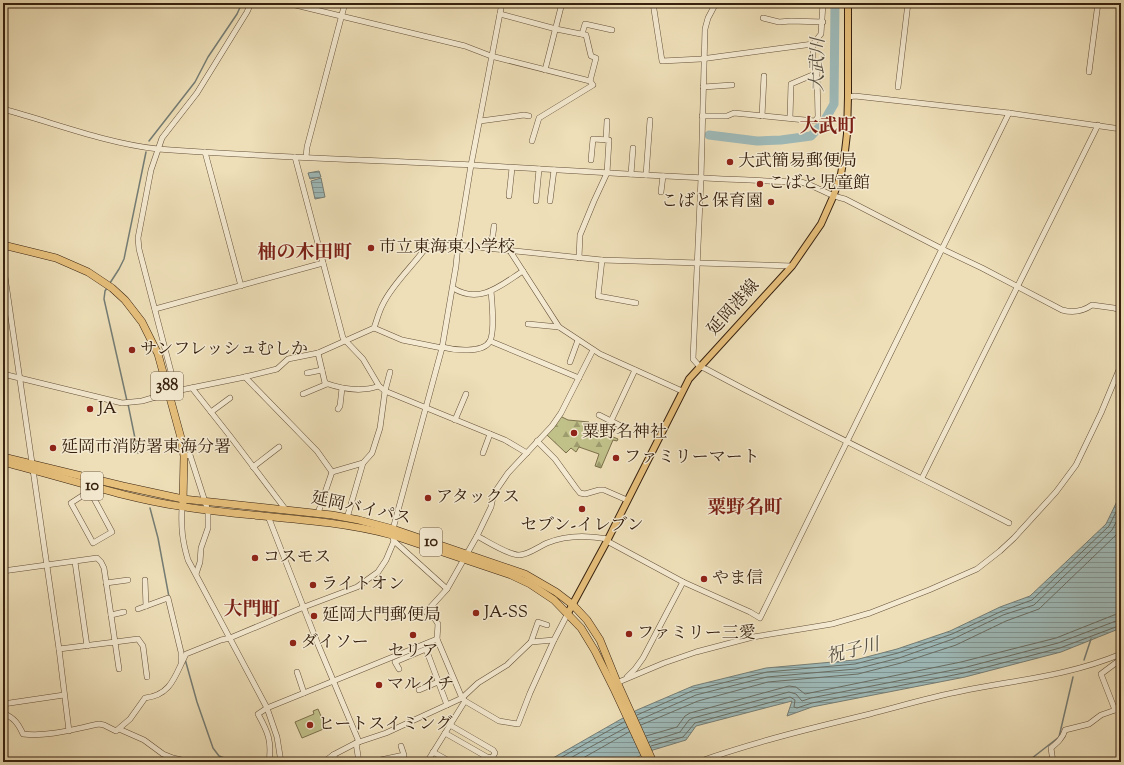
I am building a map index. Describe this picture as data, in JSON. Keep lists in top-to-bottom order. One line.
{"streets":{"highway":["388","10","延岡バイパス"],"main road":["延岡港線"]},"crossings":[["延岡港線","延岡バイパス"],["388","延岡バイパス"]],"districts":["大武町","柚の木田町","粟野名町","大門町"],"water":["大武川","祝子川"],"places":["大武簡易郵便局","こばと児童館","こばと保育園","市立東海東小学校","サンフレッシュむしか","JA","粟野名神社","延岡市消防署東海分署","ファミリーマート","アタックス","セブン-イレブン","コスモス","やま信","ライトオン","JA-SS","延岡大門郵便局","ファミリー三愛","セリア","ダイソー","マルイチ","ヒートスイミング"]}
